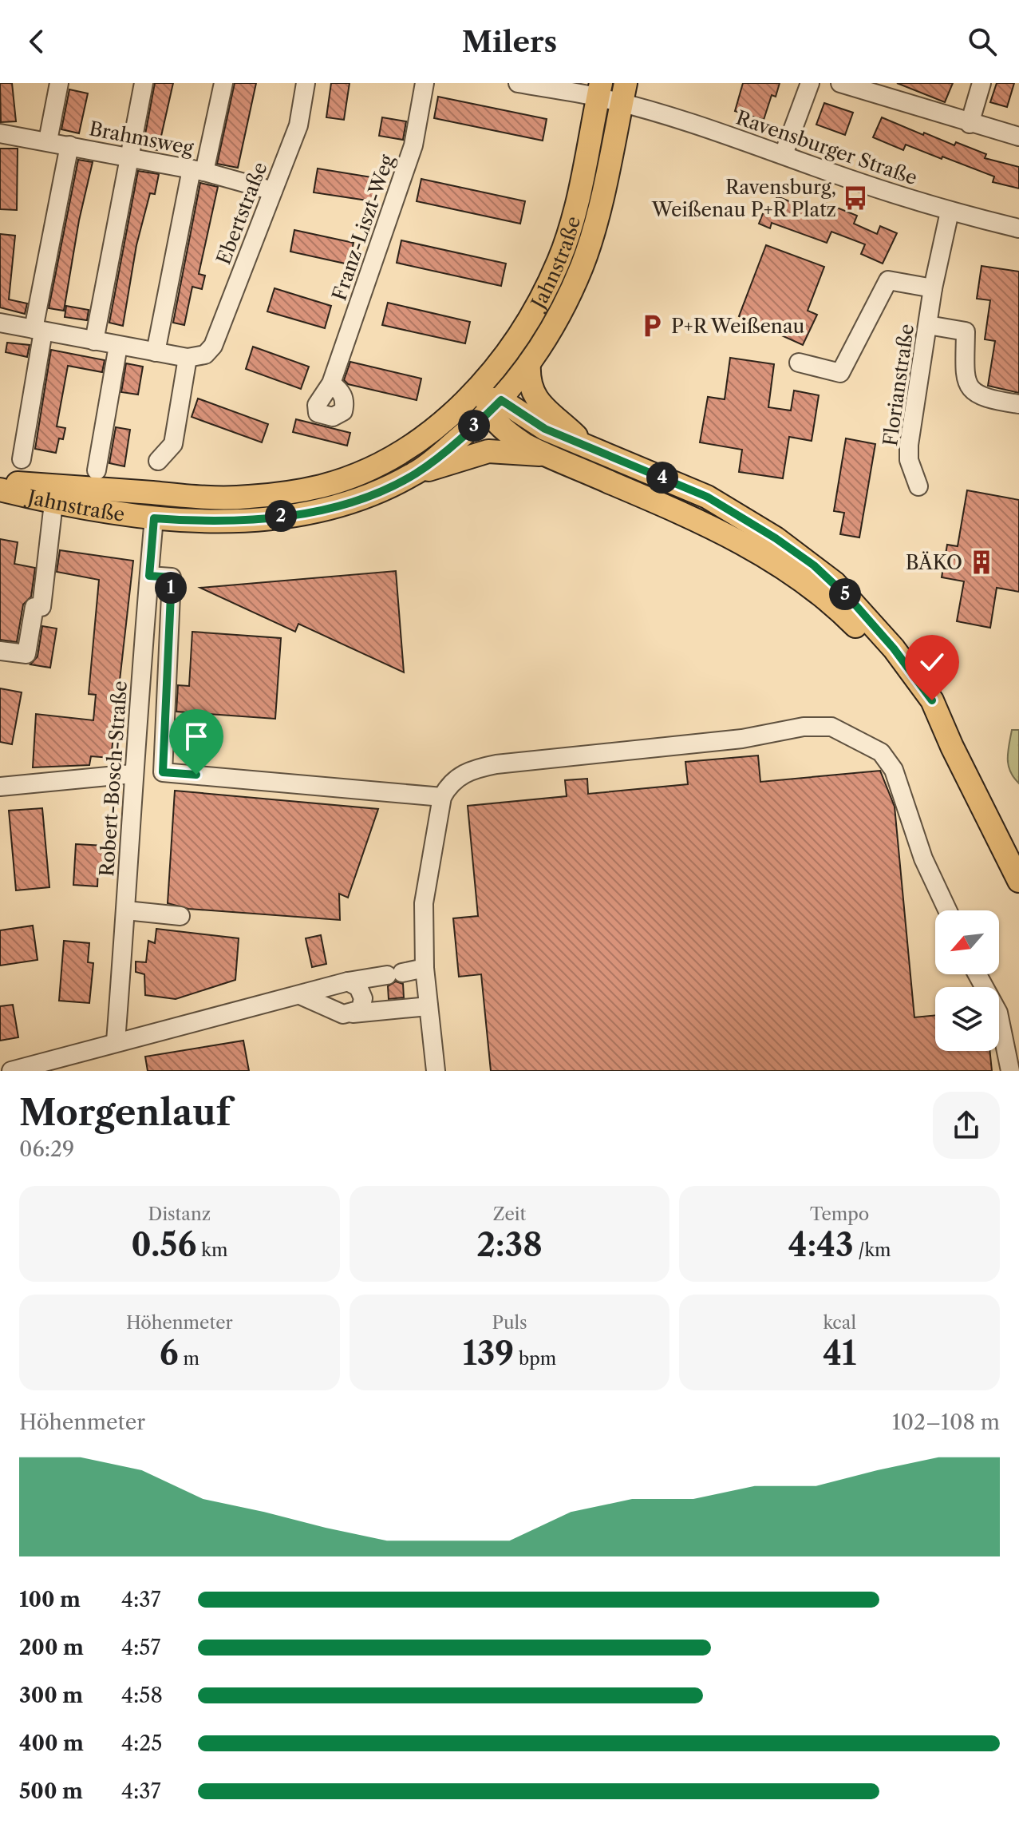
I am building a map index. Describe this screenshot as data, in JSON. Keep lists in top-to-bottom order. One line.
{"streets":{"main road":["Jahnstraße"],"street":["Brahmsweg","Ravensburger Straße","Ebertstraße","Franz-Liszt-Weg","Florianstraße","Robert-Bosch-Straße"]},"crossings":[["Brahmsweg","Ebertstraße"],["Ravensburger Straße","Jahnstraße"],["Ravensburger Straße","Florianstraße"],["Jahnstraße","Robert-Bosch-Straße"]],"places":{"bus stop":["Ravensburg, Weißenau P+R Platz"],"parking":["P+R Weißenau"],"building":["BÄKO"]},"north":"bottom left","page":{"header":"Milers","pins":["3","4","2","1","5"],"heading":["Morgenlauf","06:29"],"stats":[["Distanz","0.56 km"],["Zeit","2:38"],["Tempo","4:43 /km"],["Höhenmeter","6 m"],["Puls","139 bpm"],["kcal","41"]],"chart":["Höhenmeter","102–108 m"],"list":[{"name":"100 m","note":"4:37"},{"name":"200 m","note":"4:57"},{"name":"300 m","note":"4:58"},{"name":"400 m","note":"4:25"},{"name":"500 m","note":"4:37"}]}}
